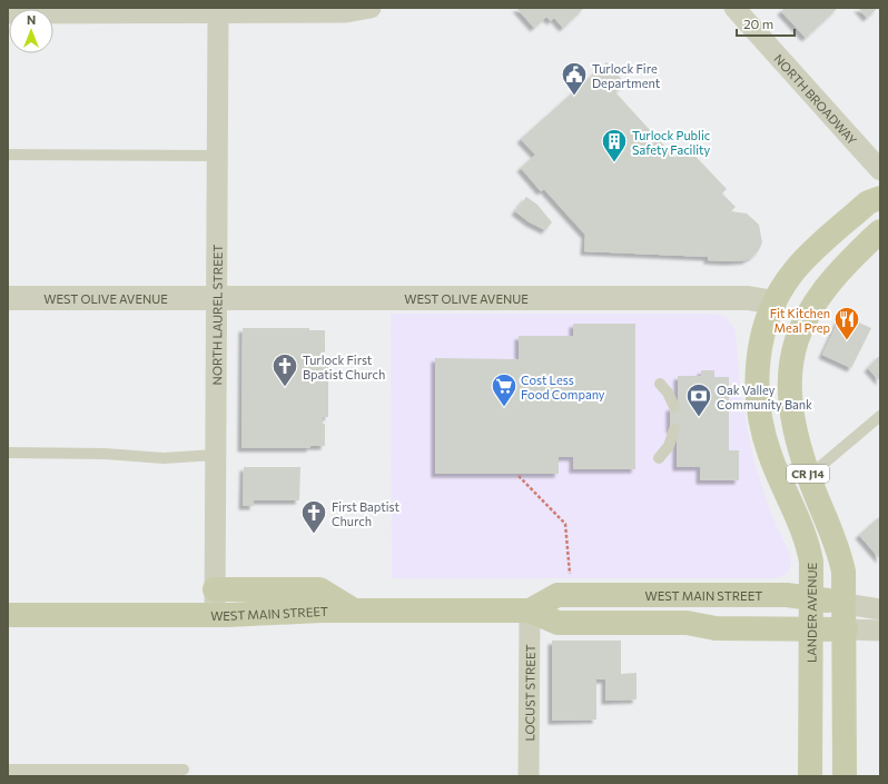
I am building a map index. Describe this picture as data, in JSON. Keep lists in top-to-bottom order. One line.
{"streets":{"main road":["CR J14","WEST MAIN STREET","LANDER AVENUE"],"street":["NORTH BROADWAY","WEST OLIVE AVENUE","NORTH LAUREL STREET","LOCUST STREET"]},"crossings":[["WEST OLIVE AVENUE","NORTH LAUREL STREET"],["WEST OLIVE AVENUE","CR J14"],["WEST OLIVE AVENUE","LANDER AVENUE"],["NORTH LAUREL STREET","WEST MAIN STREET"],["CR J14","WEST MAIN STREET"],["CR J14","LANDER AVENUE"],["WEST MAIN STREET","LANDER AVENUE"],["WEST MAIN STREET","LOCUST STREET"]],"places":{"public building":["Turlock Fire Department"],"building":["Turlock Public Safety Facility"],"restaurant":["Fit Kitchen Meal Prep"],"church":["Turlock First Bpatist Church","First Baptist Church"],"supermarket":["Cost Less Food Company"],"bank":["Oak Valley Community Bank"]},"scale_bar":"20 m","north":"top"}
